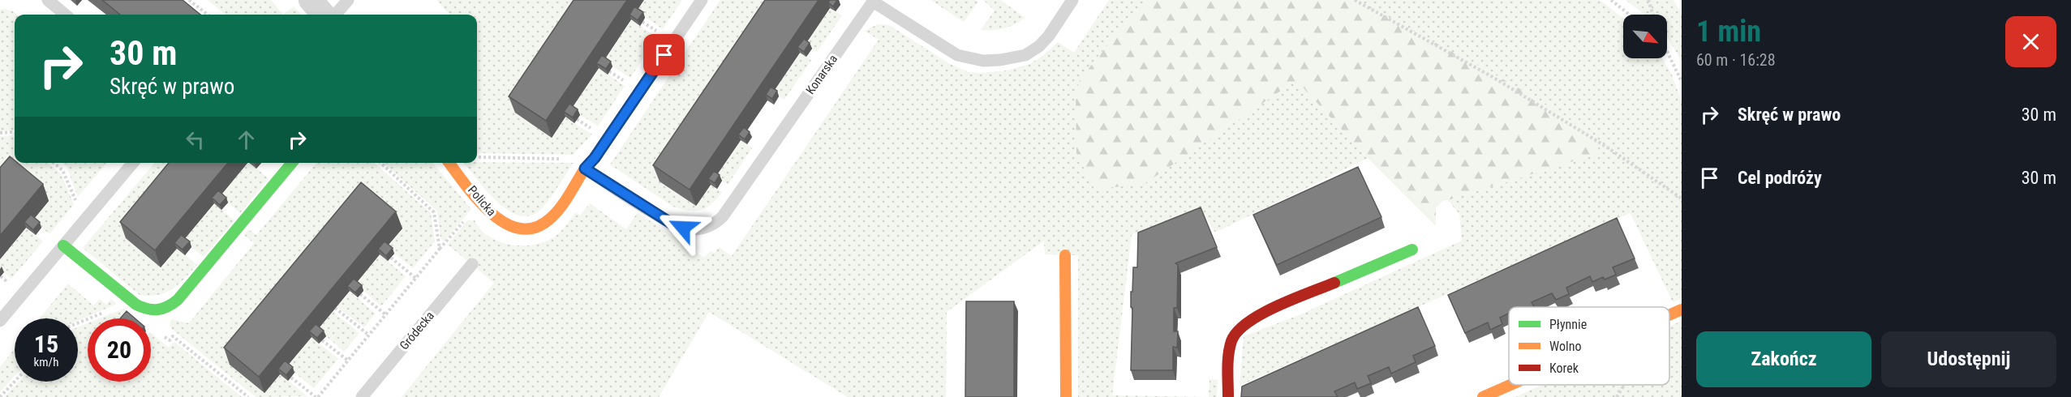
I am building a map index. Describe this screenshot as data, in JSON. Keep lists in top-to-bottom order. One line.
{"streets":{"street":["Policka"],"lane":["Konarska","Gródecka"]},"crossings":[["Konarska","Policka"]],"legend":["Płynnie","Wolno","Korek"],"north":"bottom right","page":{"heading":["1 min","60 m · 16:28"],"turn":["30 m","Skręć w prawo"],"list":[{"name":"Skręć w prawo","value":"30 m"},{"name":"Cel podróży","value":"30 m"}],"speed":"15 km/h","limit":"20","buttons":["Zakończ","Udostępnij"]}}
